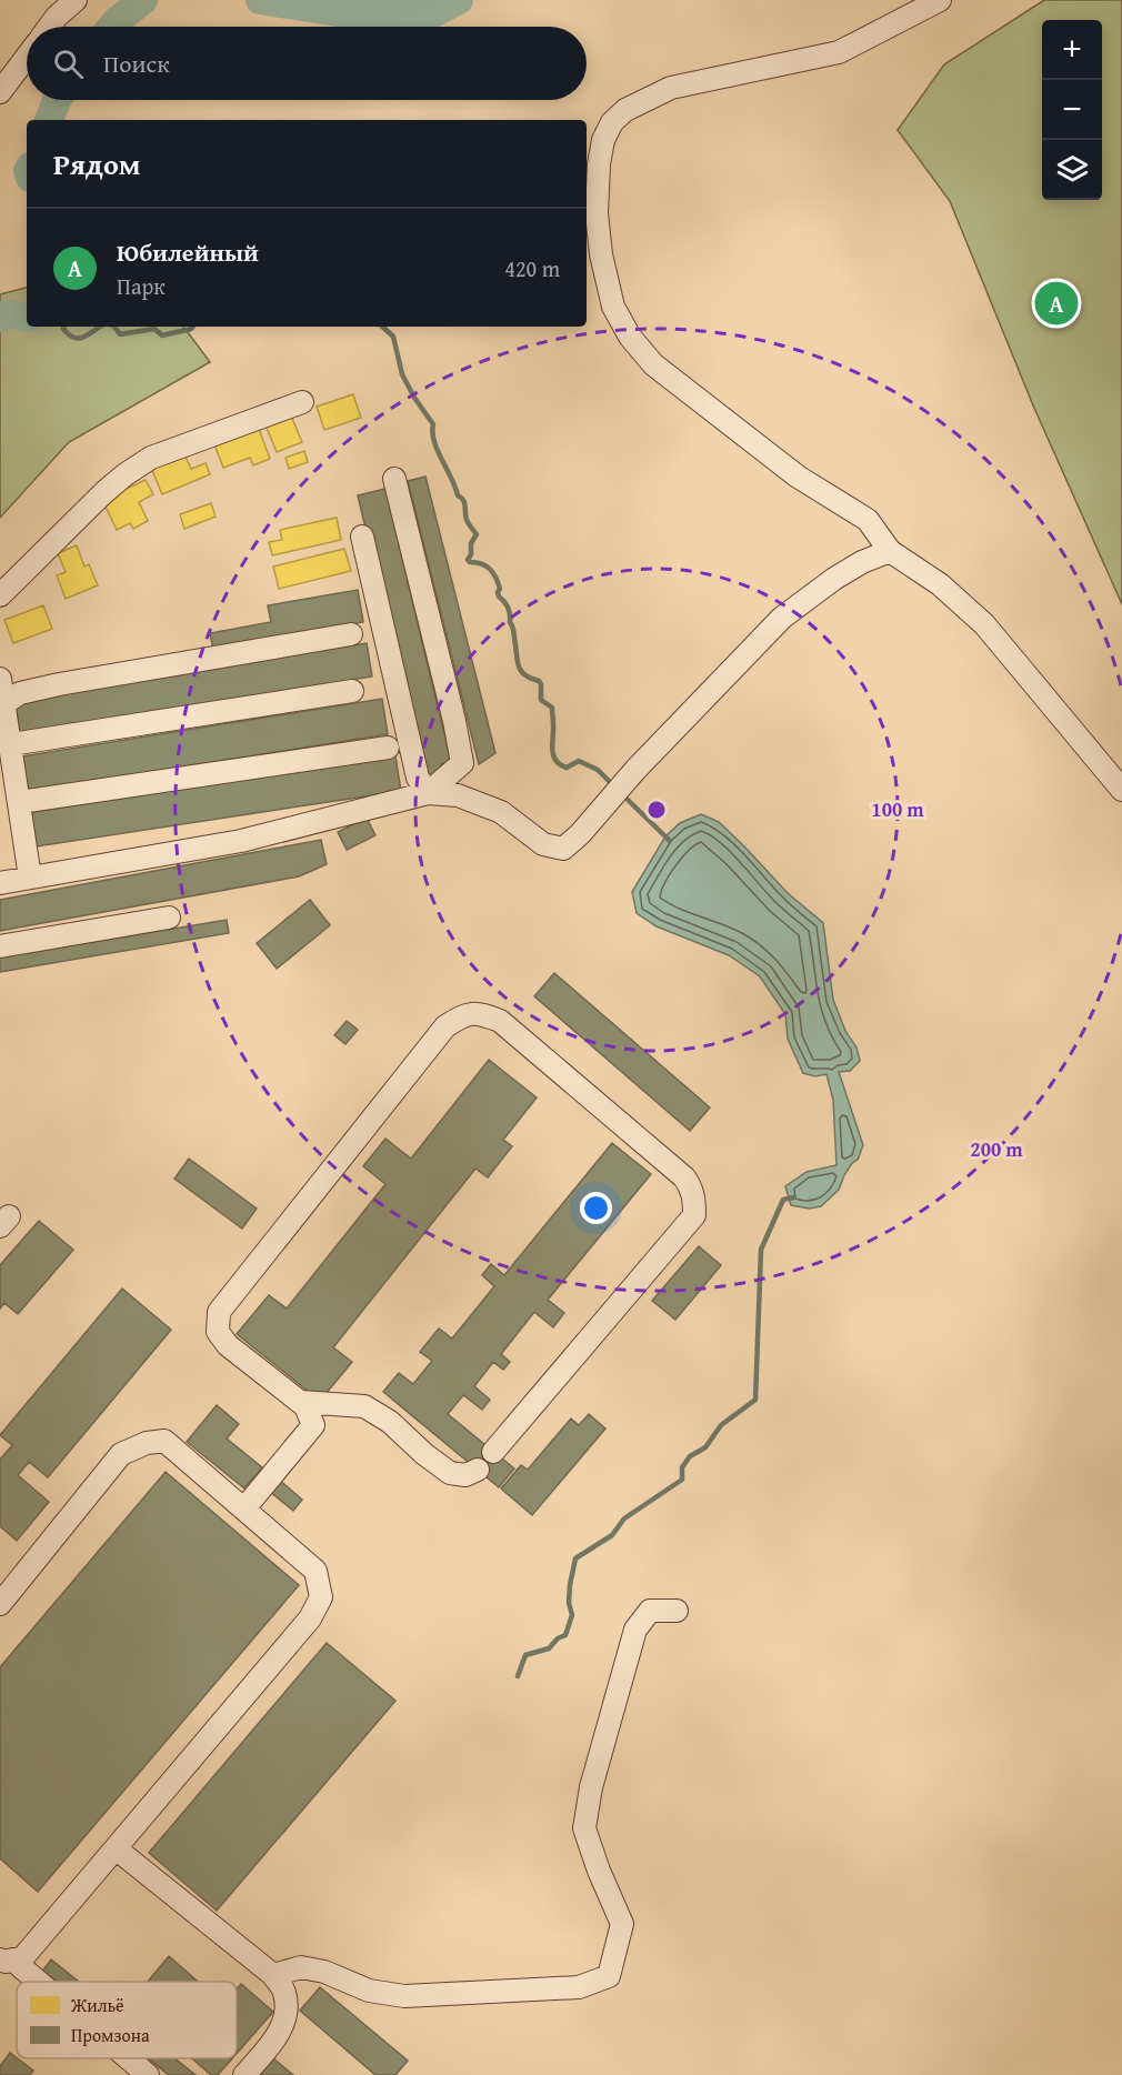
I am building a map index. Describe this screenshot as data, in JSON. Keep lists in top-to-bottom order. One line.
{"legend":["Жильё","Промзона"],"page":{"map_buttons":["+","−"],"search":"Поиск","heading":"Рядом","list":[{"mark":"A","name":"Юбилейный","note":"Парк","value":"420 m"}],"pins":"A"},"rings":["100 m","200 m"]}
